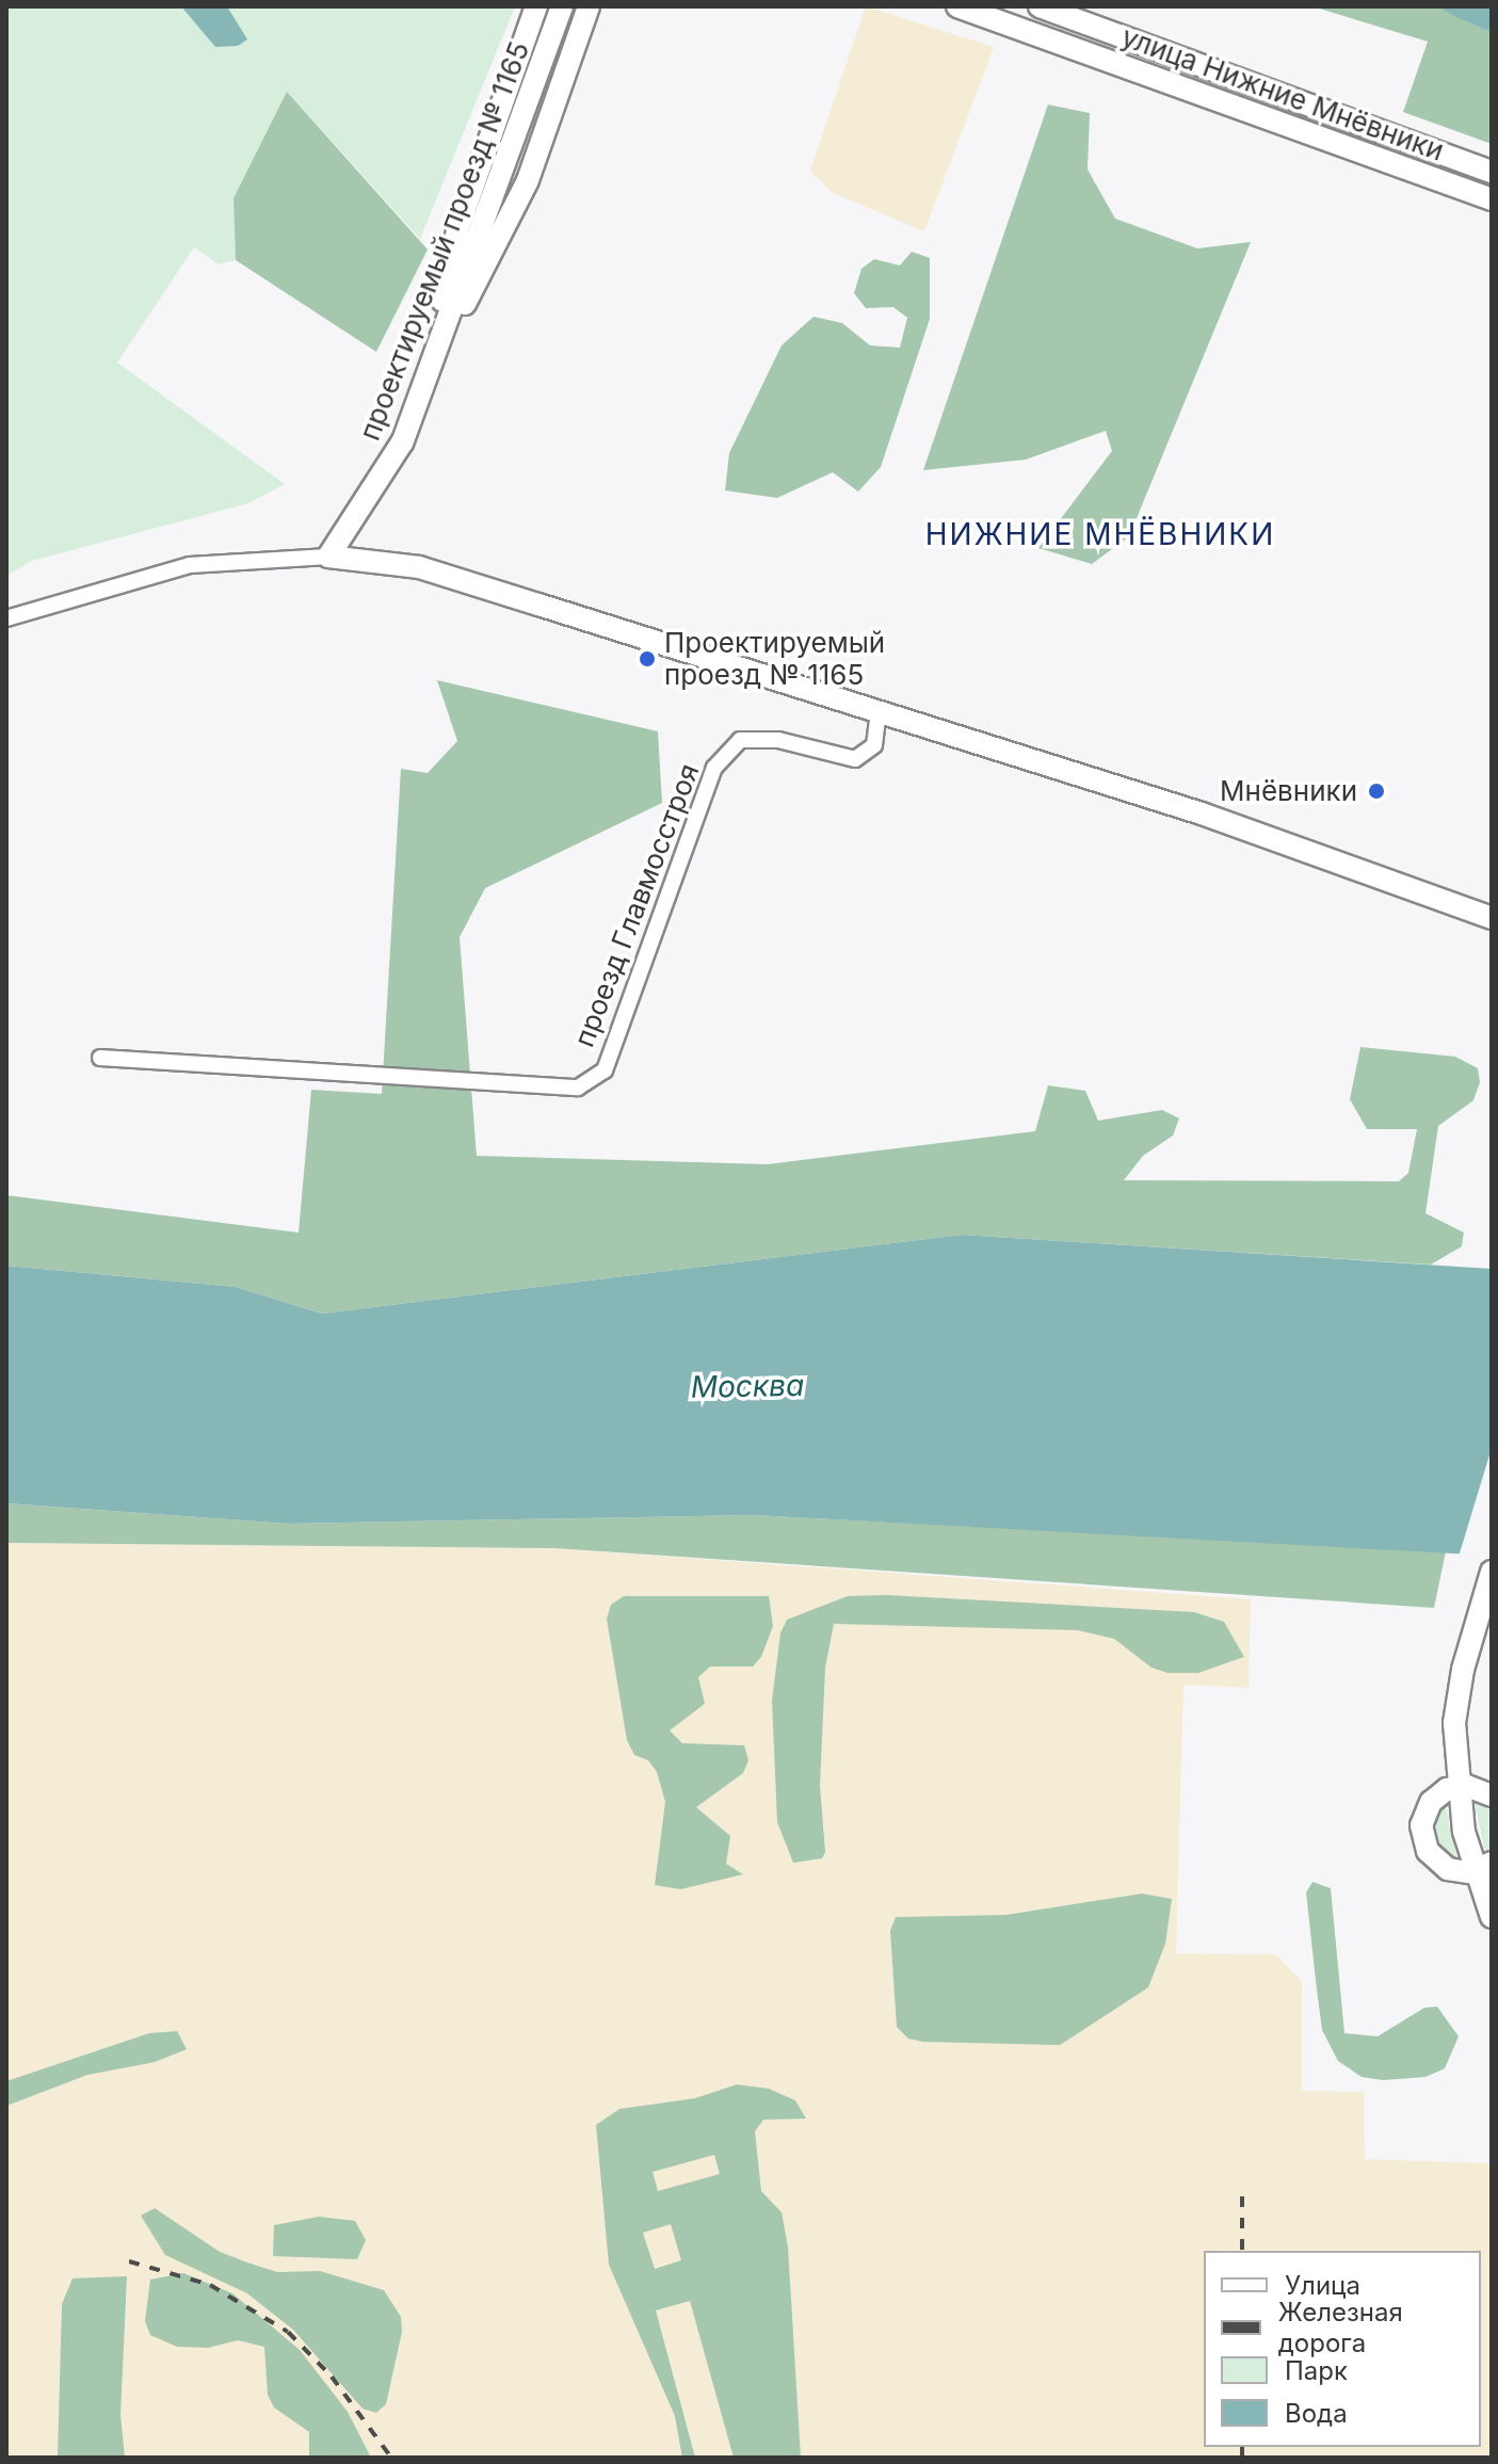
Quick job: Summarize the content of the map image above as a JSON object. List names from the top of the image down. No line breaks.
{"streets":{"street":["улица Нижние Мнёвники","проектируемый проезд № 1165","проезд Главмосстроя"]},"districts":["НИЖНИЕ МНЁВНИКИ"],"water":["Москва"],"places":["Проектируемый проезд № 1165","Мнёвники"],"legend":["Улица","Железная дорога","Парк","Вода"]}
